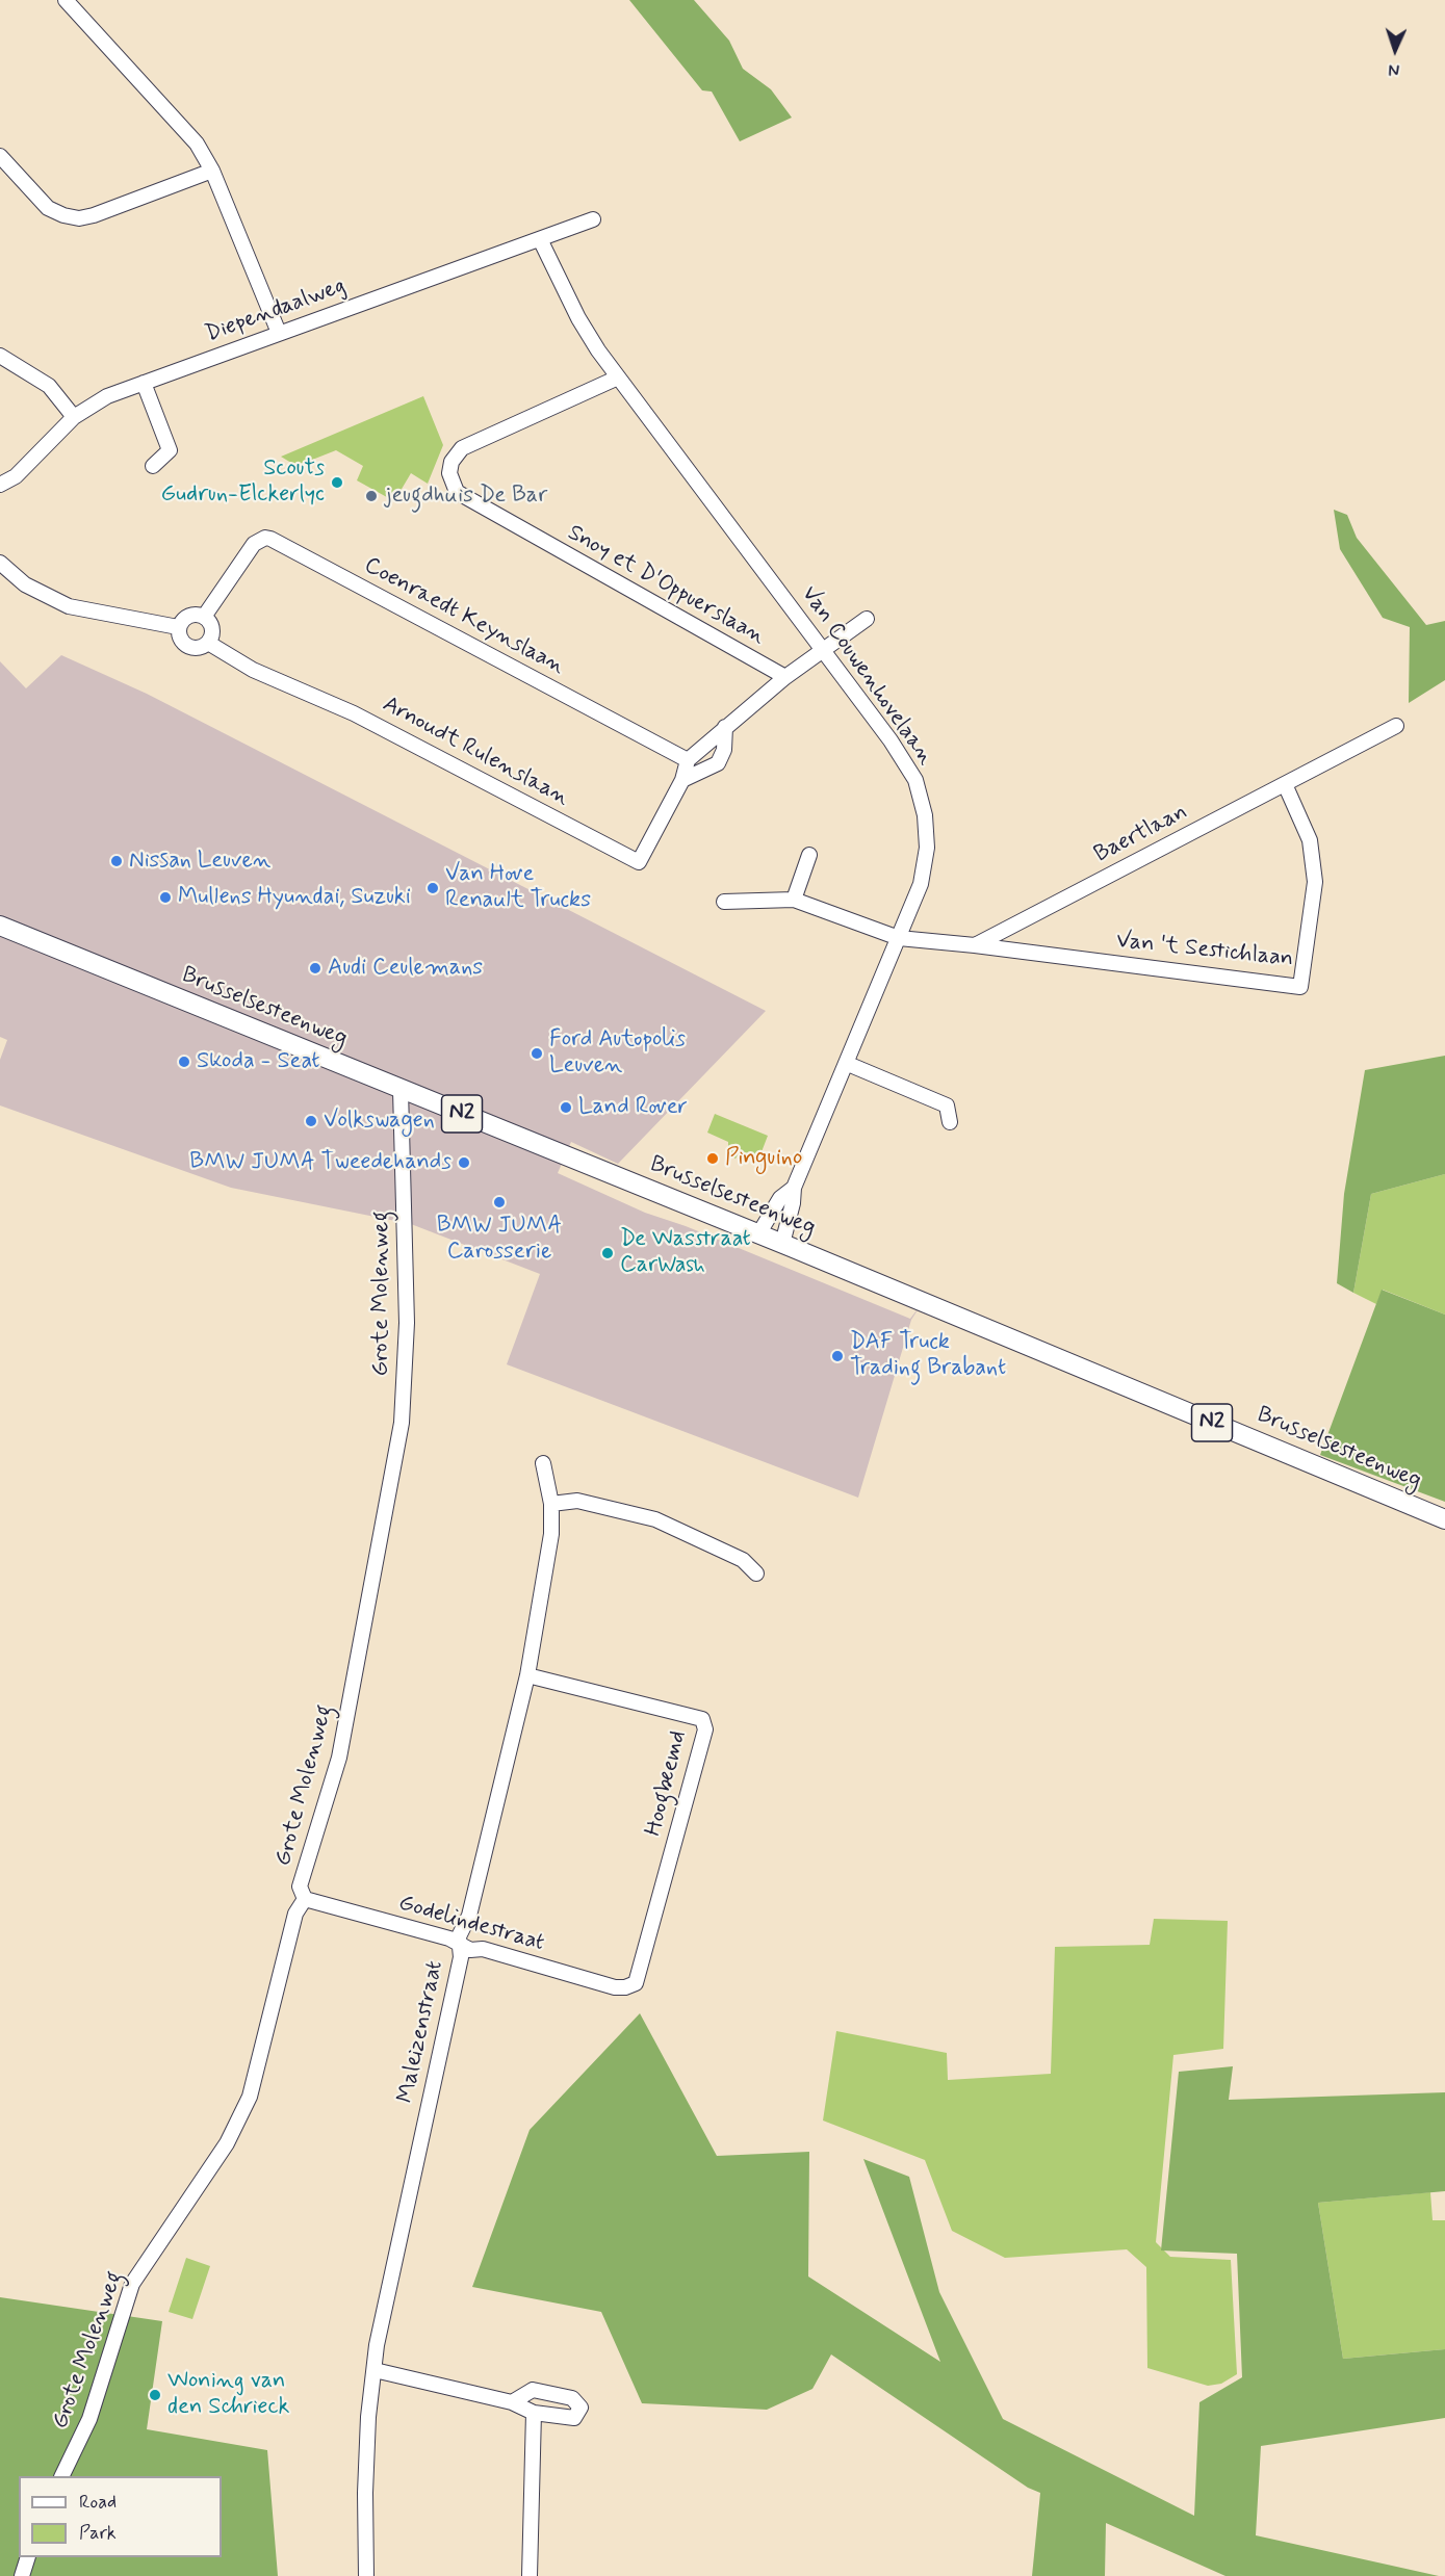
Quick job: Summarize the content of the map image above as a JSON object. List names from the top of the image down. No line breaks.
{"streets":{"main road":["Brusselsesteenweg","N2"],"street":["Diependaalweg","Snoy et D'Oppuerslaan","Coenraedt Keynslaan","Van Couwenhovelaan","Arnoudt Rulenslaan","Baertlaan","Van 't Sestichlaan","Grote Molenweg","Hoogbeemd","Godelindestraat","Maleizenstraat"]},"crossings":[["Diependaalweg","Van Couwenhovelaan"],["Snoy et D'Oppuerslaan","Van Couwenhovelaan"],["Coenraedt Keynslaan","Arnoudt Rulenslaan"],["Van Couwenhovelaan","Brusselsesteenweg"],["Baertlaan","Van 't Sestichlaan"],["Brusselsesteenweg","Grote Molenweg"],["Grote Molenweg","Godelindestraat"],["Hoogbeemd","Godelindestraat"],["Hoogbeemd","Maleizenstraat"],["Godelindestraat","Maleizenstraat"]],"places":["Scouts Gudrun-Elckerlyc","jeugdhuis De Bar","Nissan Leuven","Van Hove Renault Trucks","Mullens Hyundai, Suzuki","Audi Ceulemans","Ford Autopolis Leuven","Skoda - Seat","Land Rover","Volkswagen","Pinguino","BMW JUMA Tweedehands","BMW JUMA Carosserie","De Wasstraat CarWash","DAF Truck Trading Brabant","Woning van den Schrieck"],"legend":["Road","Park"],"north":"bottom"}
